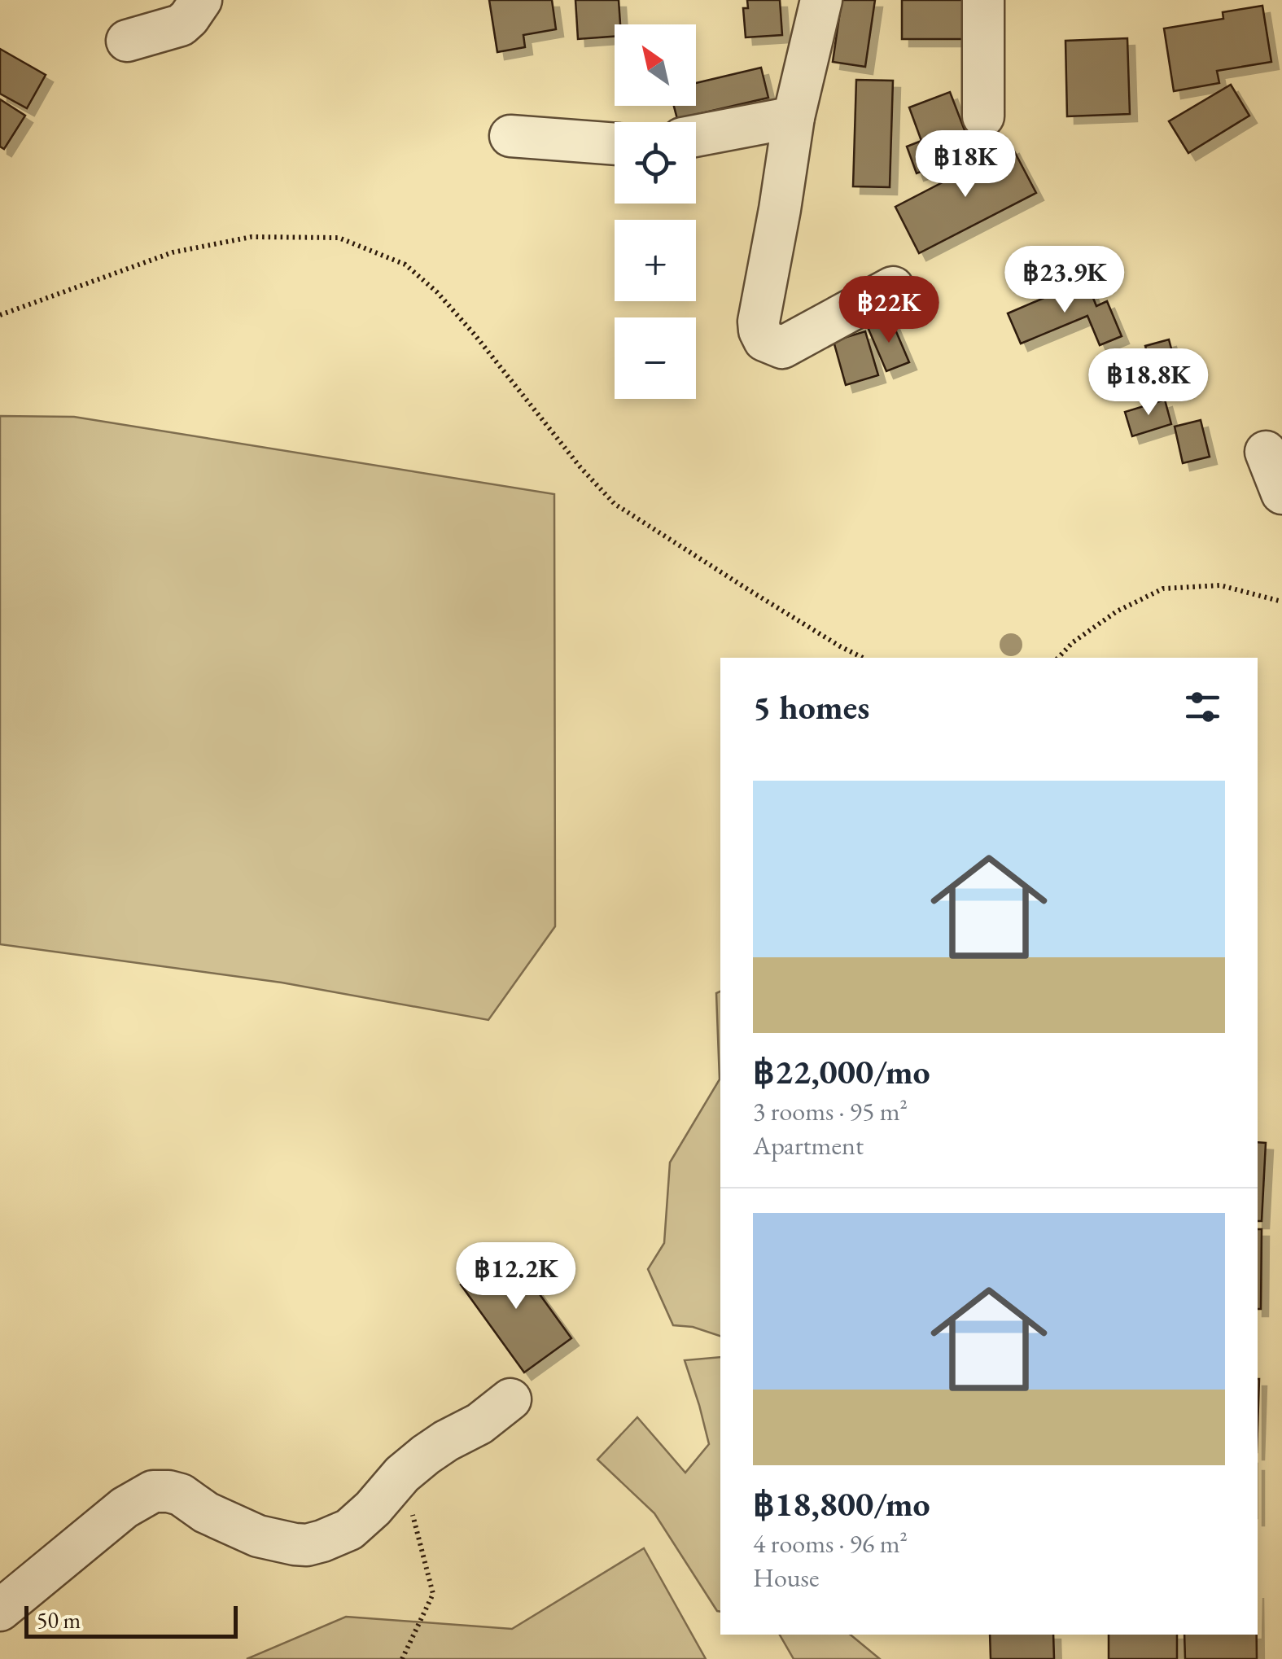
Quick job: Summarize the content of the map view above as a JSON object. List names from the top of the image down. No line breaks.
{"scale_bar":"50 m","north":"top left","page":{"map_buttons":["+","−"],"price":["฿18K","฿23.9K","฿22K","฿18.8K","฿12.2K"],"heading":"5 homes","list":[{"name":"฿22,000/mo","note":"3 rooms · 95 m² · Apartment"},{"name":"฿18,800/mo","note":"4 rooms · 96 m² · House"}],"scale":"50 m"}}
